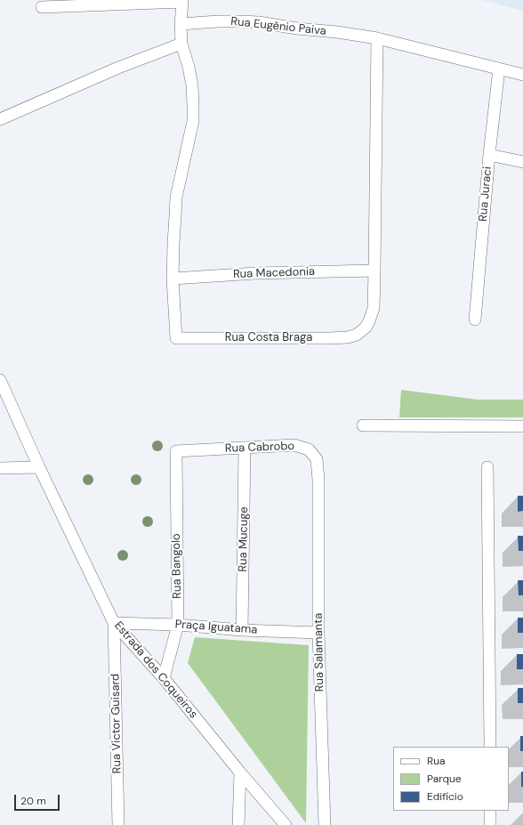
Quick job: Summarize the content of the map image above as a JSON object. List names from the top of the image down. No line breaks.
{"streets":{"street":["Rua Eugênio Paiva","Rua Juraci","Rua Macedonia","Rua Costa Braga","Rua Cabrobo","Rua Mucuge","Rua Bangolo","Praça Iguatama","Rua Salamanta","Estrada dos Coqueiros","Rua Victor Guisard"]},"crossings":[["Rua Eugênio Paiva","Rua Juraci"],["Rua Eugênio Paiva","Rua Costa Braga"],["Rua Macedonia","Rua Costa Braga"],["Rua Cabrobo","Rua Mucuge"],["Rua Cabrobo","Rua Bangolo"],["Rua Cabrobo","Rua Salamanta"],["Rua Mucuge","Praça Iguatama"],["Rua Bangolo","Praça Iguatama"],["Rua Bangolo","Estrada dos Coqueiros"],["Praça Iguatama","Rua Salamanta"],["Praça Iguatama","Estrada dos Coqueiros"],["Praça Iguatama","Rua Victor Guisard"],["Estrada dos Coqueiros","Rua Victor Guisard"]],"legend":["Rua","Parque","Edifício"],"scale_bar":"20 m"}
